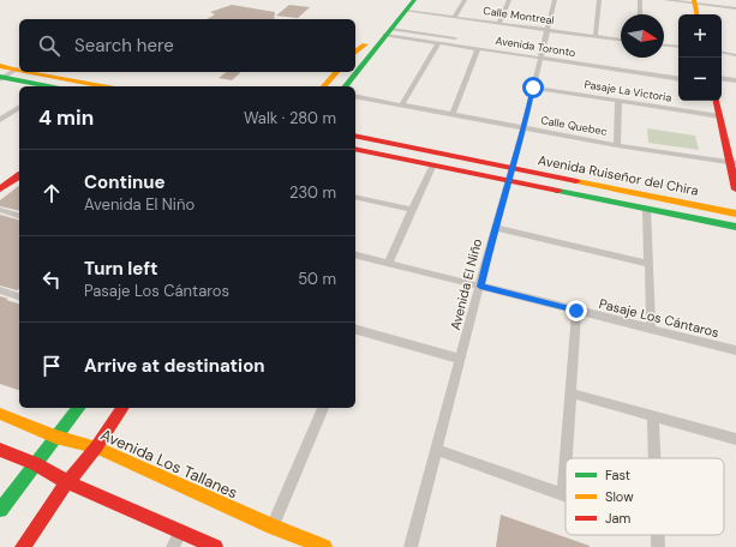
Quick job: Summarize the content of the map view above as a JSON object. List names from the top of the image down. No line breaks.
{"streets":{"street":["Calle Montreal","Avenida Toronto","Pasaje La Victoria","Calle Quebec","Avenida Ruiseñor del Chira","Avenida El Niño","Pasaje Los Cántaros","Avenida Los Tallanes"]},"crossings":[["Calle Montreal","Avenida El Niño"],["Avenida Toronto","Avenida El Niño"],["Pasaje La Victoria","Avenida El Niño"],["Calle Quebec","Avenida El Niño"],["Avenida Ruiseñor del Chira","Avenida El Niño"],["Avenida El Niño","Pasaje Los Cántaros"]],"legend":["Fast","Slow","Jam"],"north":"right","page":{"map_buttons":["+","−"],"search":"Search here","heading":["4 min","Walk · 280 m"],"list":[["Continue","Avenida El Niño","230 m"],["Turn left","Pasaje Los Cántaros","50 m"],"Arrive at destination"]}}
